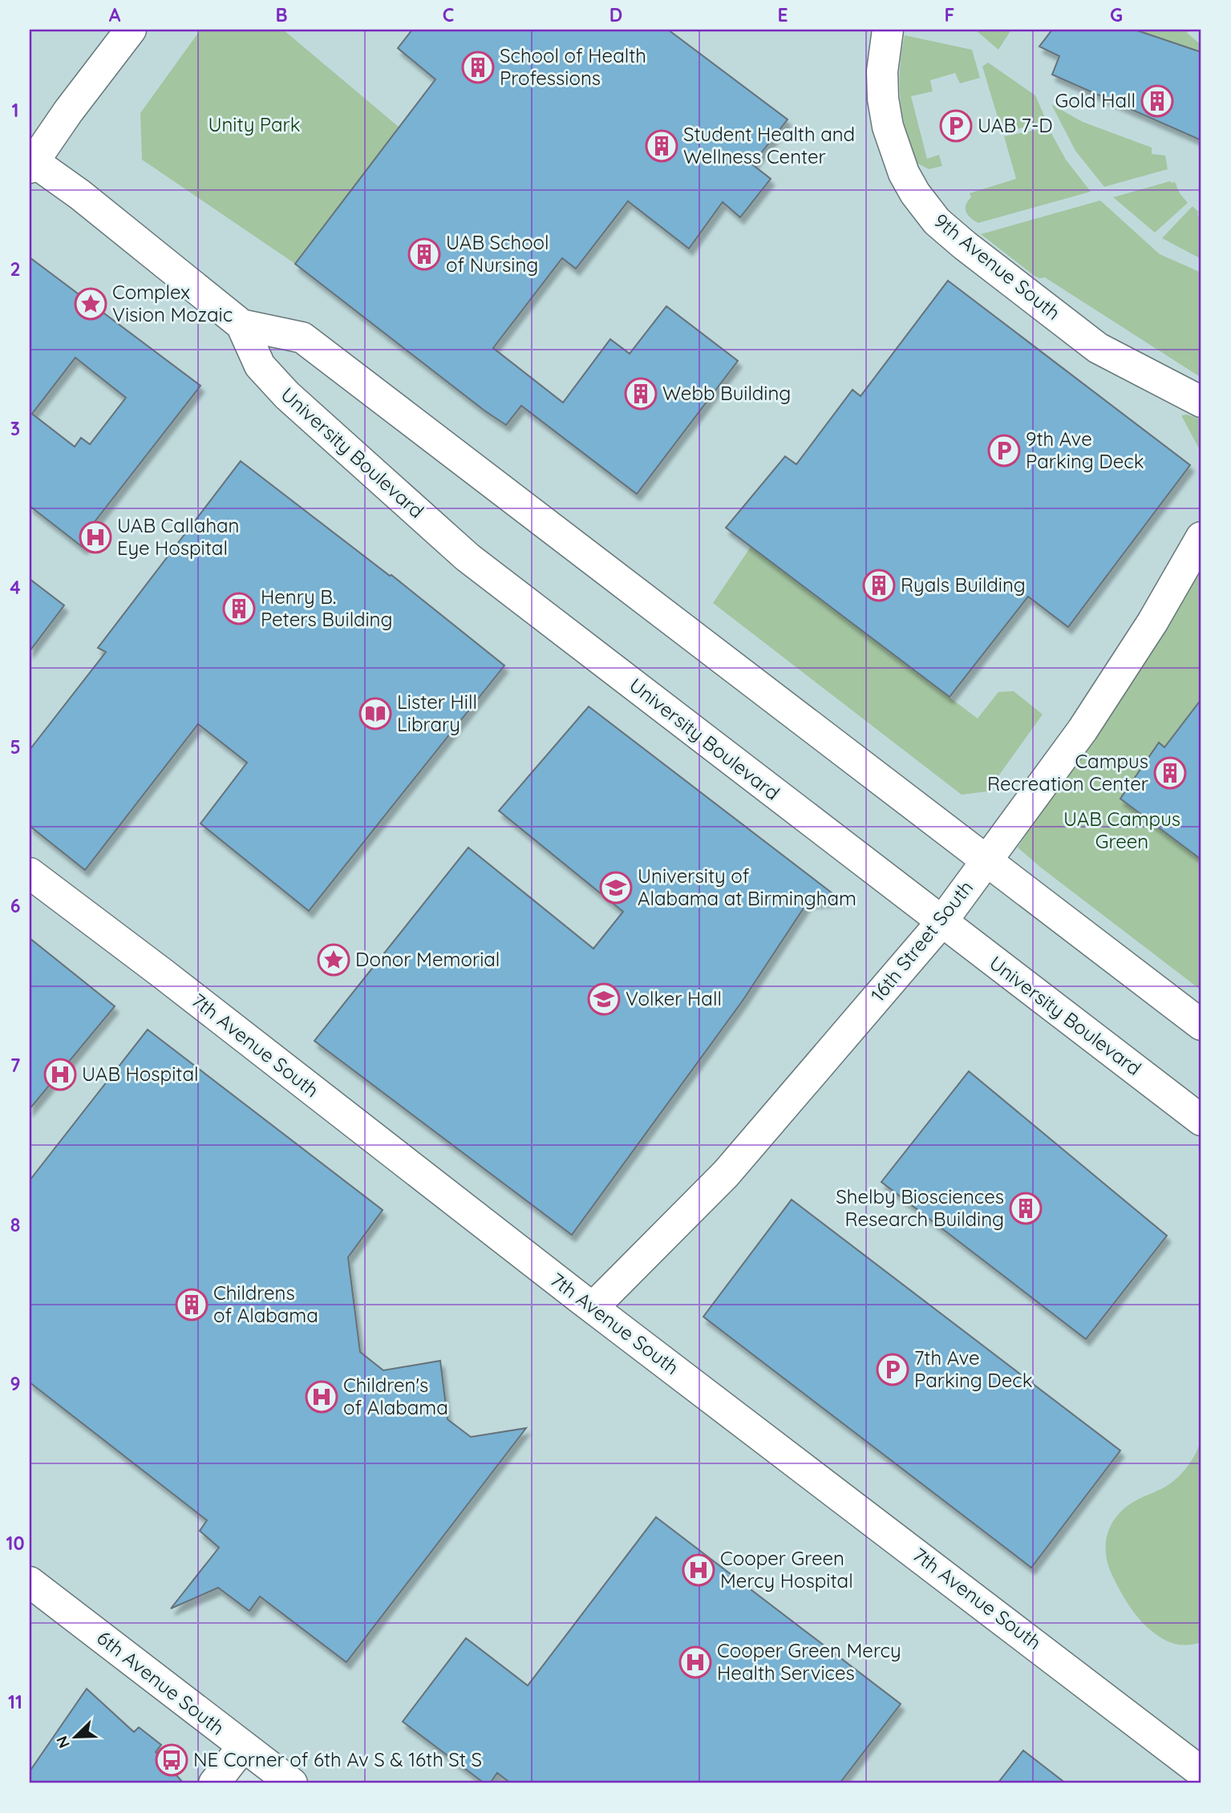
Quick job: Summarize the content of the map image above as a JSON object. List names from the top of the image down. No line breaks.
{"streets":{"street":["9th Avenue South","University Boulevard","16th Street South","7th Avenue South","6th Avenue South"]},"crossings":[["University Boulevard","16th Street South"],["16th Street South","7th Avenue South"]],"parks":["Unity Park","UAB Campus Green"],"places":{"building":["School of Health Professions","Gold Hall","Student Health and Wellness Center","UAB School of Nursing","Webb Building","Ryals Building","Henry B. Peters Building","Campus Recreation Center","Shelby Biosciences Research Building","Childrens of Alabama"],"parking":["UAB 7-D","9th Ave Parking Deck","7th Ave Parking Deck"],"place":["Complex Vision Mozaic","Donor Memorial"],"hospital":["UAB Callahan Eye Hospital","UAB Hospital","Children's of Alabama","Cooper Green Mercy Hospital","Cooper Green Mercy Health Services"],"library":["Lister Hill Library"],"school or university":["University of Alabama at Birmingham","Volker Hall"],"bus stop":["NE Corner of 6th Av S & 16th St S"]},"north":"bottom left","grid":{"columns":["A","B","C","D","E","F","G"],"rows":["1","2","3","4","5","6","7","8","9","10","11"]}}
